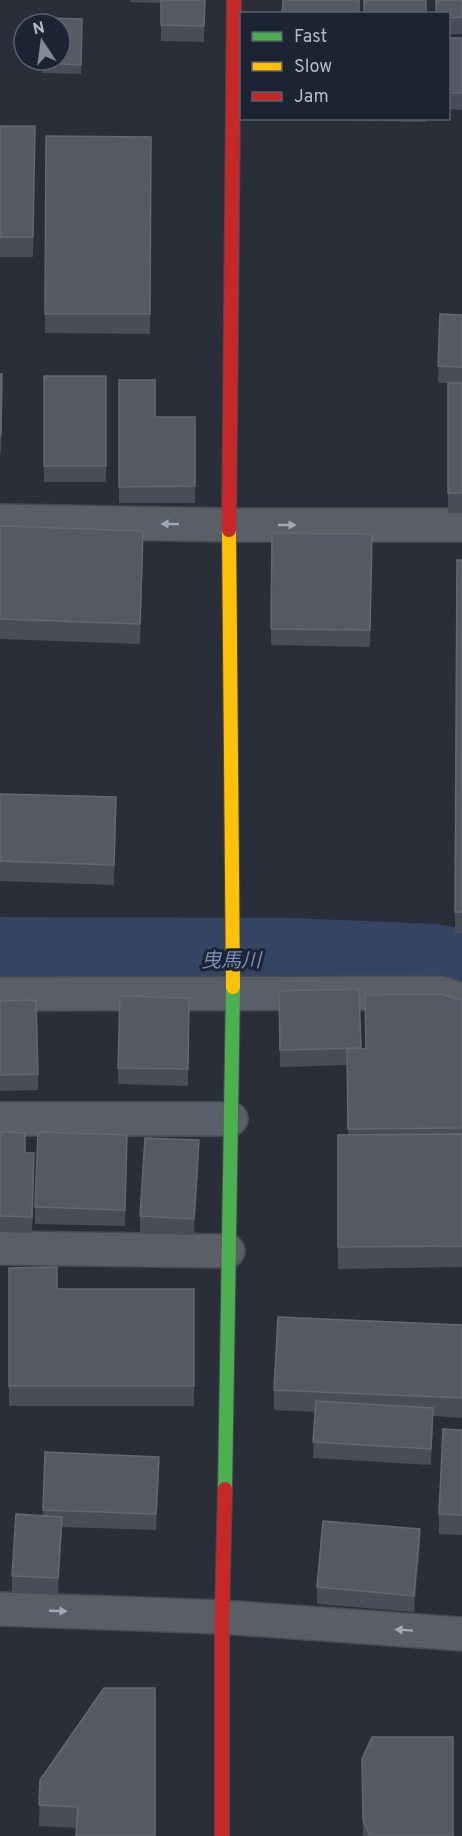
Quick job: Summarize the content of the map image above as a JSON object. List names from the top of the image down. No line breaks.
{"water":["曳馬川"],"legend":["Fast","Slow","Jam"],"north":"top"}
